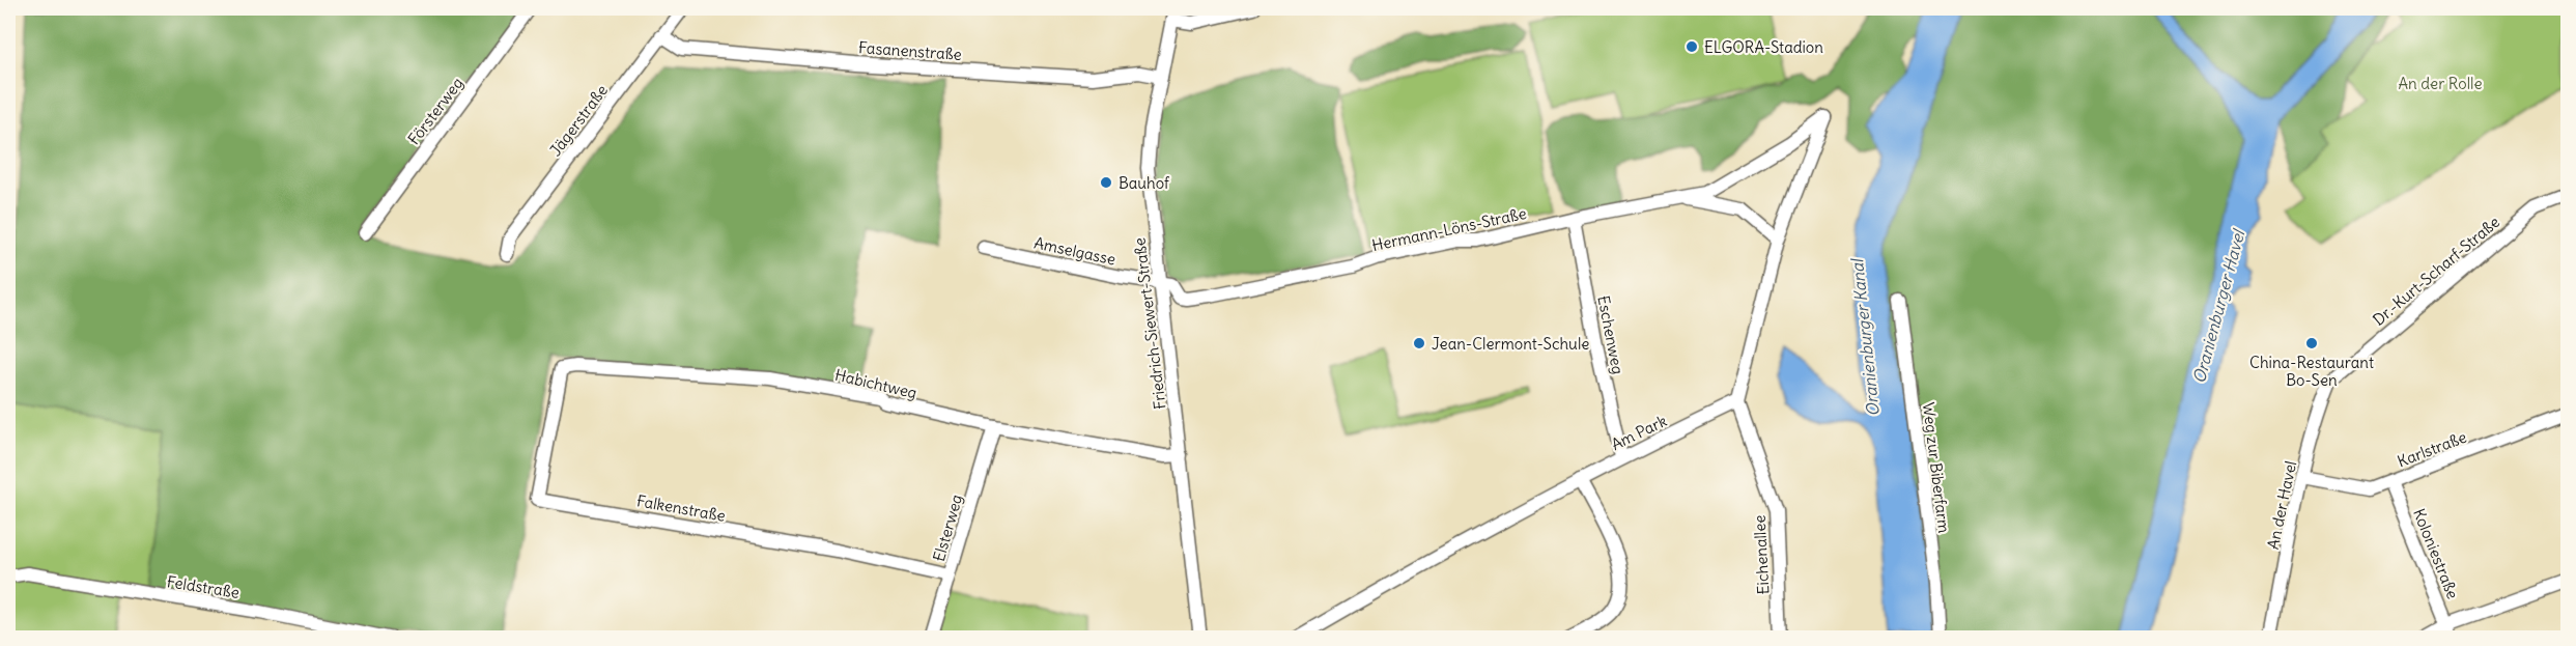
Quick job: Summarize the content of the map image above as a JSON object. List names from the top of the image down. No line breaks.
{"streets":{"street":["Fasanenstraße","Försterweg","Jägerstraße","Hermann-Löns-Straße","Amselgasse","Dr.-Kurt-Scharf-Straße","Friedrich-Siewert-Straße","Eschenweg","Habichtweg","Am Park","Karlstraße","Weg zur Biberfarm","An der Havel","Falkenstraße","Elsterweg","Koloniestraße","Eichenallee","Feldstraße"]},"crossings":[["Fasanenstraße","Jägerstraße"],["Fasanenstraße","Friedrich-Siewert-Straße"],["Hermann-Löns-Straße","Amselgasse"],["Hermann-Löns-Straße","Friedrich-Siewert-Straße"],["Hermann-Löns-Straße","Eschenweg"],["Amselgasse","Friedrich-Siewert-Straße"],["Dr.-Kurt-Scharf-Straße","An der Havel"],["Friedrich-Siewert-Straße","Habichtweg"],["Eschenweg","Am Park"],["Habichtweg","Falkenstraße"],["Habichtweg","Elsterweg"],["Am Park","Eichenallee"],["Karlstraße","An der Havel"],["Karlstraße","Koloniestraße"],["Falkenstraße","Elsterweg"]],"water":["Oranienburger Havel","Oranienburger Kanal"],"parks":["An der Rolle"],"places":["ELGORA-Stadion","Bauhof","Jean-Clermont-Schule","China-Restaurant Bo-Sen"]}
